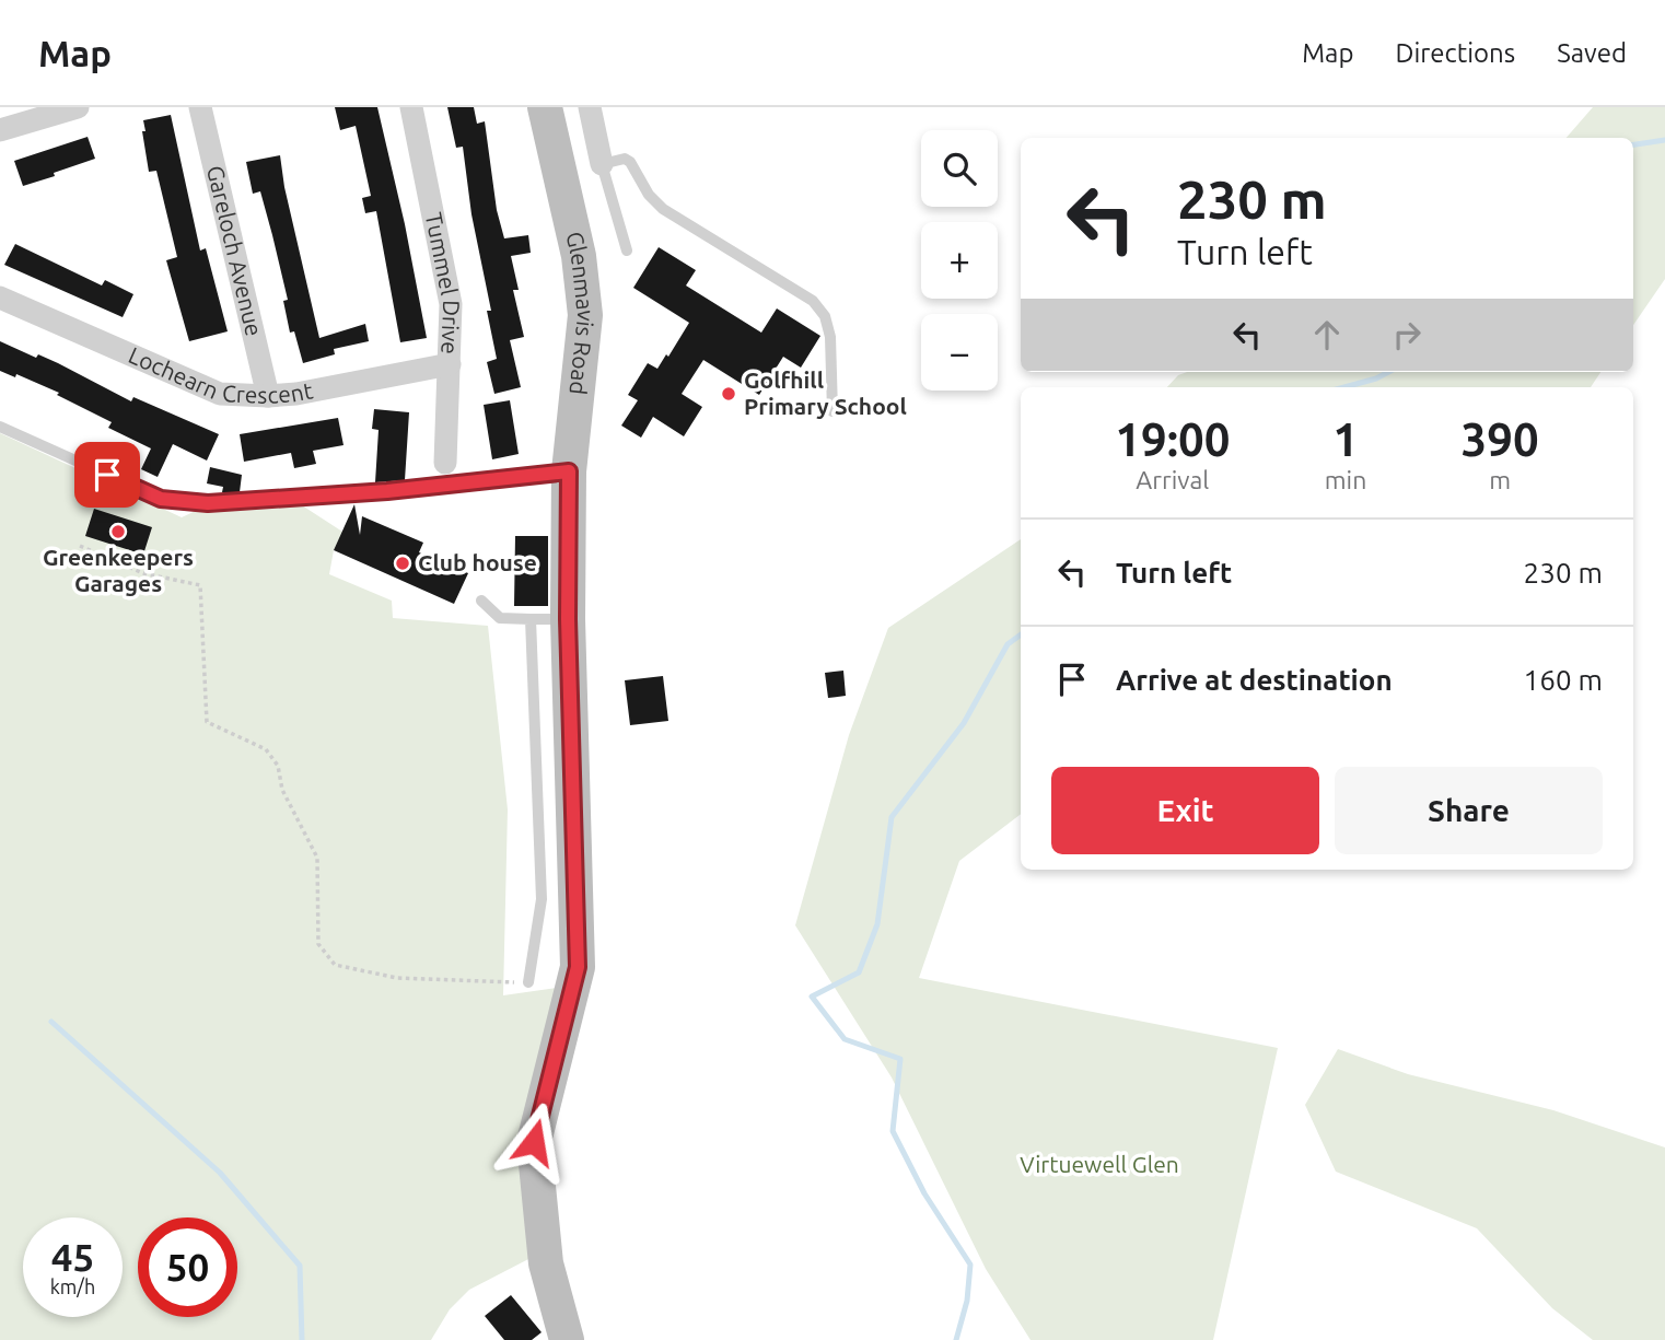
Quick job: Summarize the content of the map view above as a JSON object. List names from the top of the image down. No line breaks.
{"streets":{"main road":["Glenmavis Road"],"street":["Gareloch Avenue","Tummel Drive","Lochearn Crescent"]},"crossings":[["Gareloch Avenue","Lochearn Crescent"],["Tummel Drive","Lochearn Crescent"]],"parks":["Virtuewell Glen"],"places":["Golfhill Primary School","Greenkeepers Garages","Club house"],"page":{"header":"Map","nav":["Map","Directions","Saved"],"map_buttons":["+","−"],"turn":["230 m","Turn left"],"eta":["19:00","Arrival","1","min","390","m"],"list":[{"name":"Turn left","value":"230 m"},{"name":"Arrive at destination","value":"160 m"}],"buttons":["Exit","Share"],"speed":"45 km/h","limit":"50"}}
